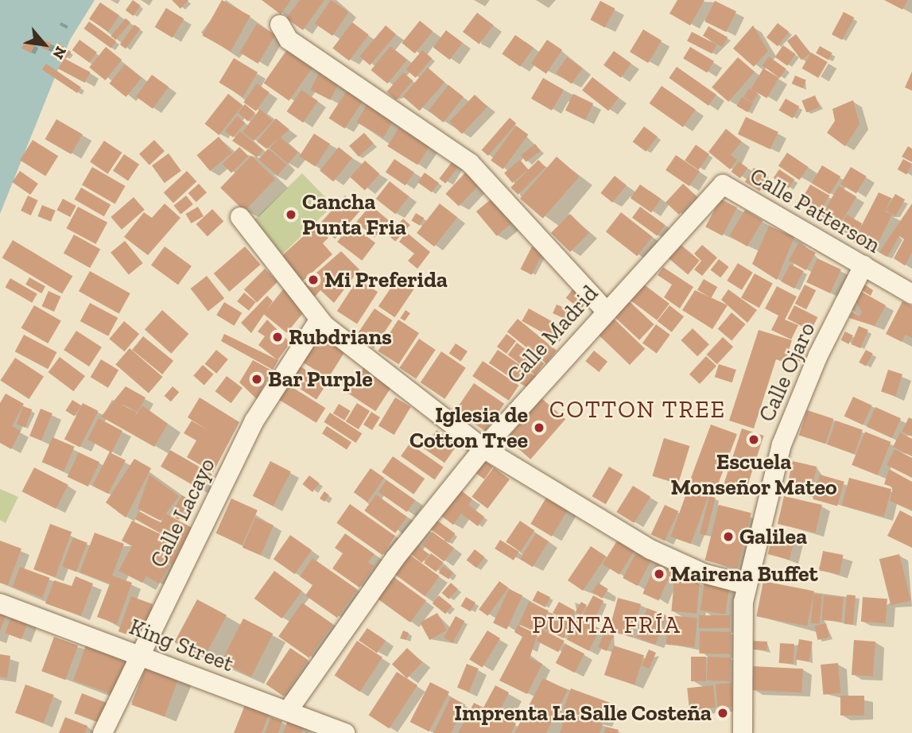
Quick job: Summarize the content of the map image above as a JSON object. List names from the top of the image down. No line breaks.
{"streets":{"street":["Calle Patterson","Calle Madrid","Calle Ojaro","Calle Lacayo","King Street"]},"crossings":[["Calle Patterson","Calle Madrid"],["Calle Patterson","Calle Ojaro"],["Calle Madrid","King Street"],["Calle Lacayo","King Street"]],"districts":["COTTON TREE","PUNTA FRÍA"],"places":["Cancha Punta Fria","Mi Preferida","Rubdrians","Bar Purple","Iglesia de Cotton Tree","Escuela Monseñor Mateo","Galilea","Mairena Buffet","Imprenta La Salle Costeña"],"north":"bottom right"}
